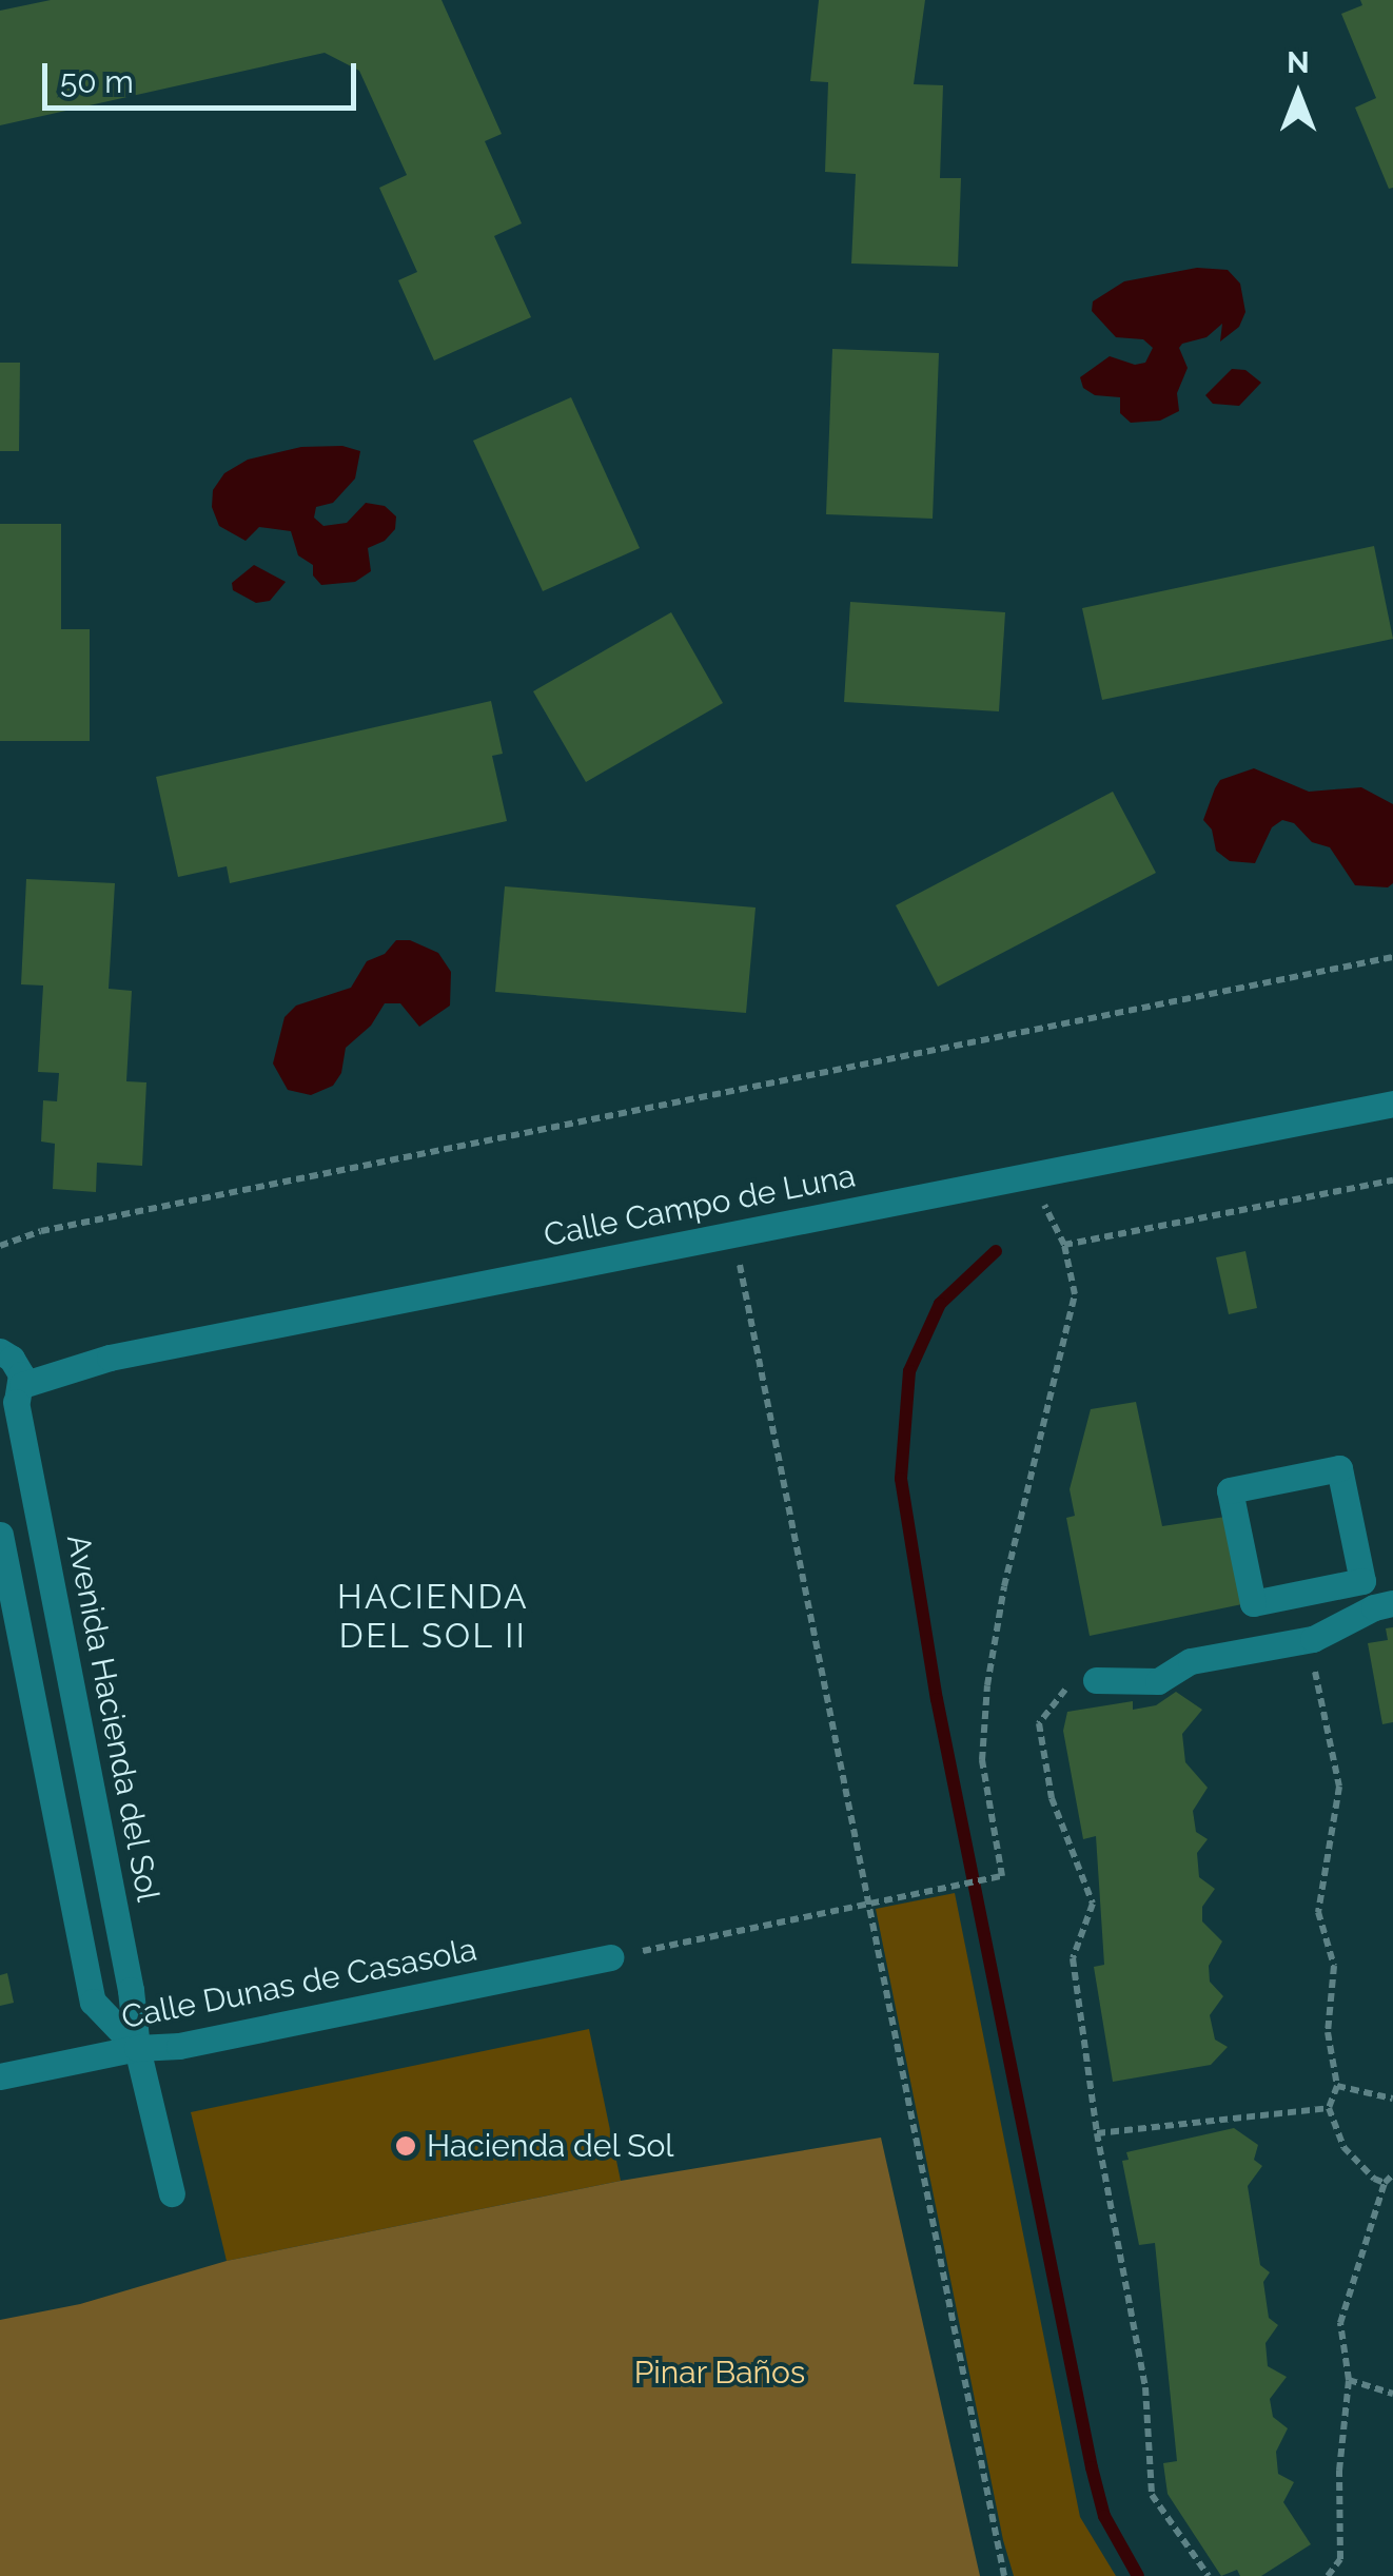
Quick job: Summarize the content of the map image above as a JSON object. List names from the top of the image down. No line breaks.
{"streets":{"street":["Calle Campo de Luna","Avenida Hacienda del Sol","Calle Dunas de Casasola"]},"crossings":[["Calle Campo de Luna","Avenida Hacienda del Sol"],["Avenida Hacienda del Sol","Calle Dunas de Casasola"]],"districts":["HACIENDA DEL SOL II"],"parks":["Pinar Baños"],"places":["Hacienda del Sol"],"scale_bar":"50 m","north":"top"}
